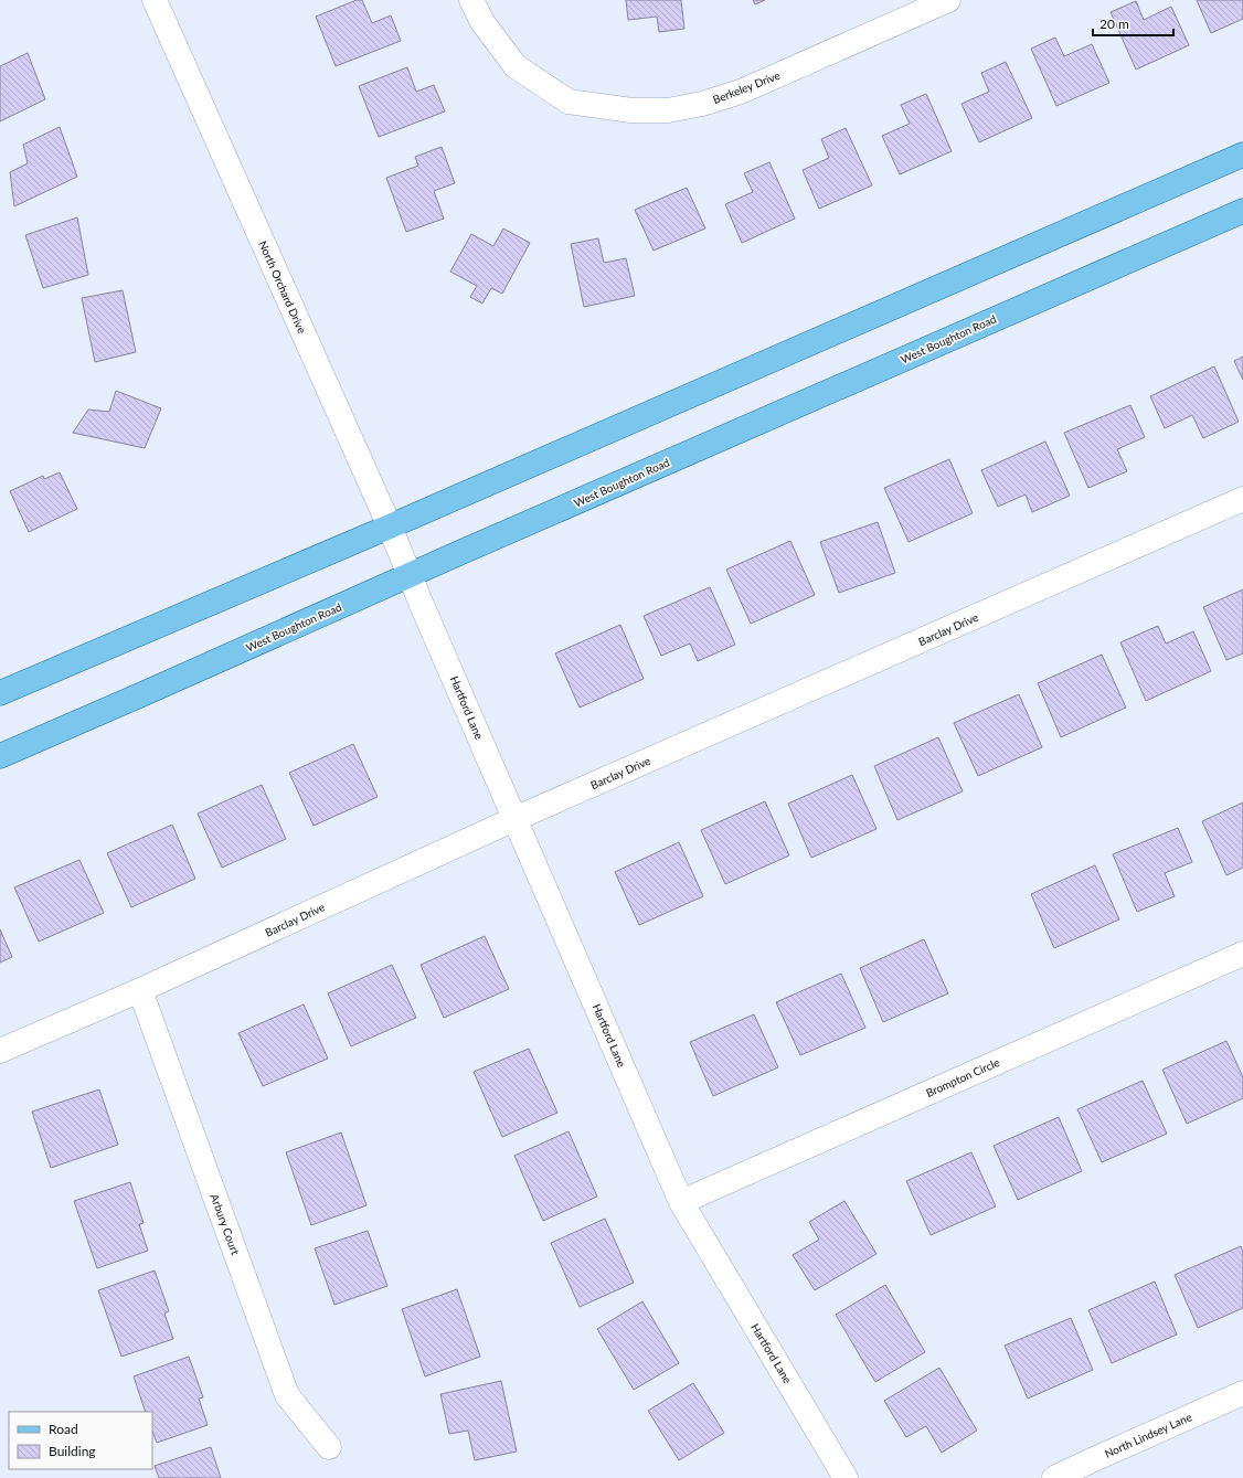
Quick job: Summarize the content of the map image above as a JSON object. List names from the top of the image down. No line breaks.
{"streets":{"main road":["West Boughton Road"],"street":["Berkeley Drive","North Orchard Drive","Barclay Drive","Hartford Lane","Brompton Circle","Arbury Court","North Lindsey Lane"]},"crossings":[["North Orchard Drive","West Boughton Road"],["North Orchard Drive","Hartford Lane"],["West Boughton Road","Hartford Lane"],["Barclay Drive","Hartford Lane"],["Barclay Drive","Arbury Court"],["Hartford Lane","Brompton Circle"]],"legend":["Road","Building"],"scale_bar":"20 m"}
